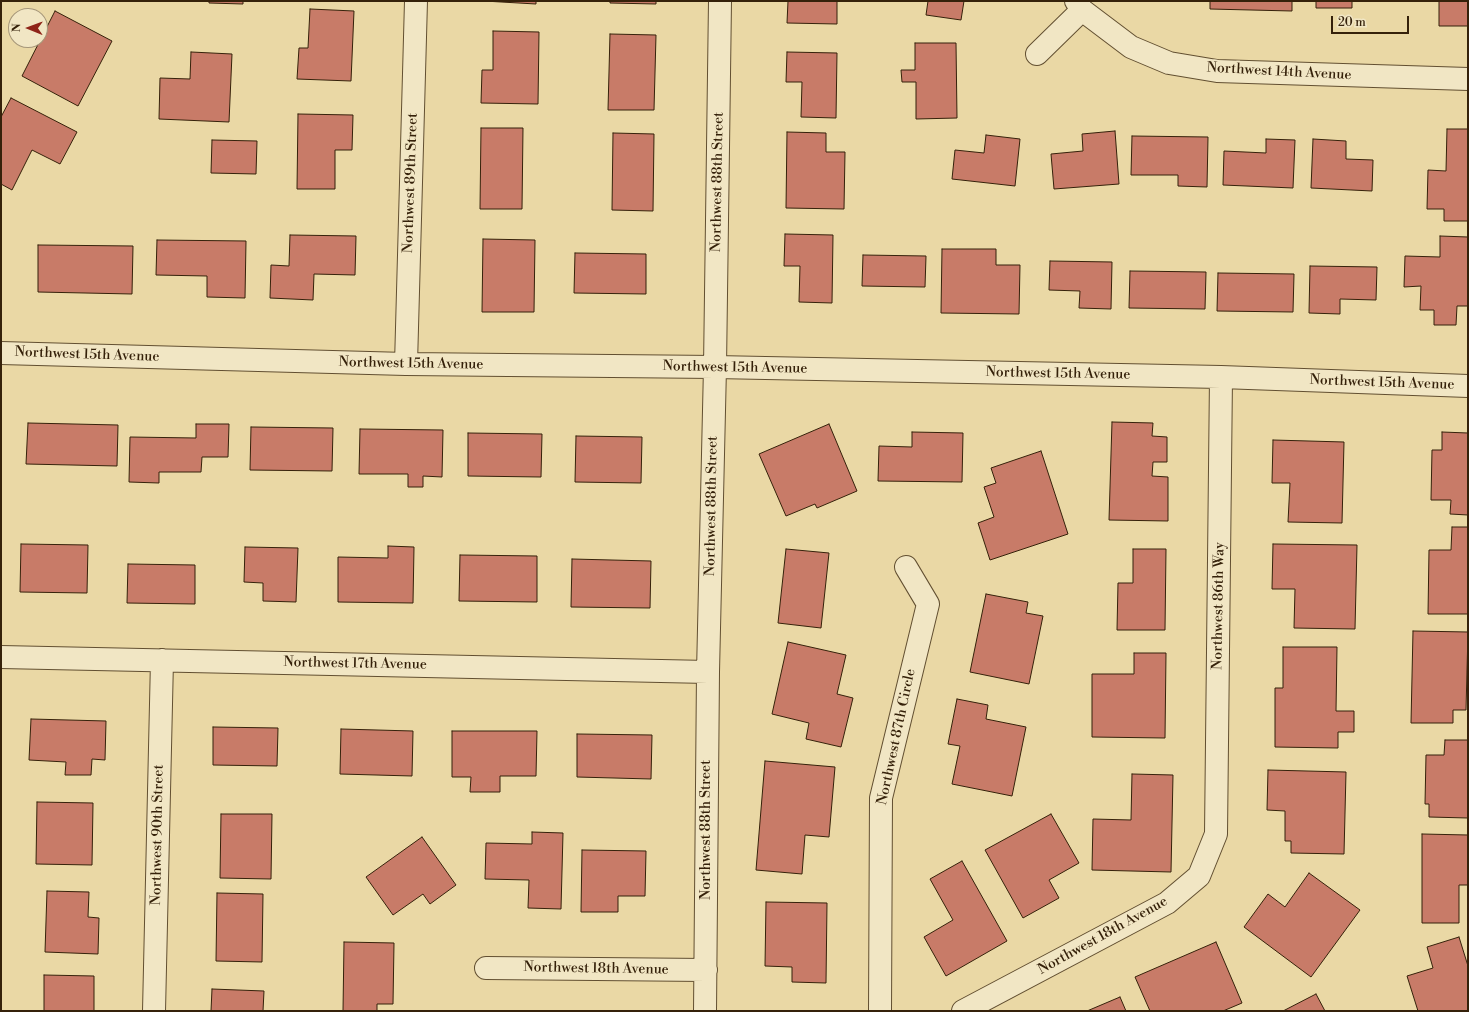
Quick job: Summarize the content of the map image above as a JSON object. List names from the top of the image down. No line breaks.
{"streets":{"street":["Northwest 14th Avenue","Northwest 88th Street","Northwest 89th Street","Northwest 15th Avenue","Northwest 86th Way","Northwest 17th Avenue","Northwest 87th Circle","Northwest 90th Street","Northwest 18th Avenue"]},"crossings":[["Northwest 88th Street","Northwest 15th Avenue"],["Northwest 88th Street","Northwest 17th Avenue"],["Northwest 88th Street","Northwest 18th Avenue"],["Northwest 89th Street","Northwest 15th Avenue"],["Northwest 15th Avenue","Northwest 86th Way"],["Northwest 86th Way","Northwest 18th Avenue"],["Northwest 17th Avenue","Northwest 90th Street"]],"scale_bar":"20 m","north":"left"}
